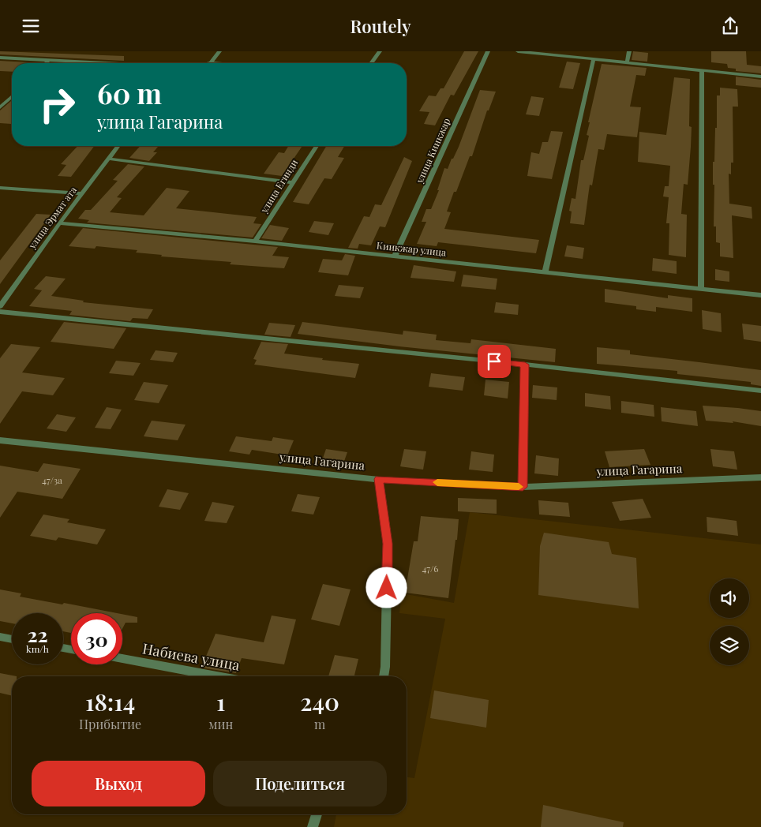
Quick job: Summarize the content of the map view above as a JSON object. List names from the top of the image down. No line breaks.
{"streets":{"street":["улица Киикжар","улица Егинди","улица Эрмат ата","Киикжар улица","улица Гагарина","Набиева улица"]},"crossings":[["улица Киикжар","Киикжар улица"],["улица Егинди","Киикжар улица"],["улица Эрмат ата","Киикжар улица"]],"house_numbers":["47/3а","47/6"],"page":{"header":"Routely","turn":["60 m","улица Гагарина"],"speed":"22 km/h","limit":"30","eta":["18:14","Прибытие","1","мин","240","m"],"buttons":["Выход","Поделиться"]}}
